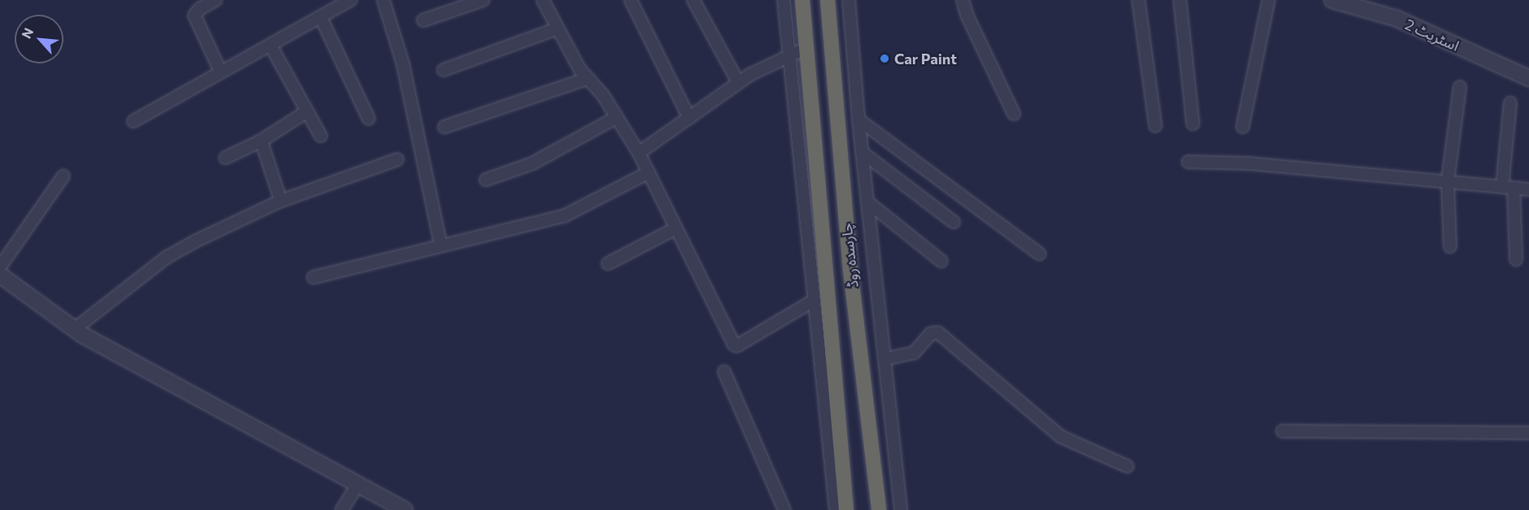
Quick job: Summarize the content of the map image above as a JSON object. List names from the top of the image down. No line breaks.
{"streets":{"highway":["چارسدہ روڈ"],"street":["اسٹریٹ 2"]},"places":["Car Paint"],"north":"top left"}
